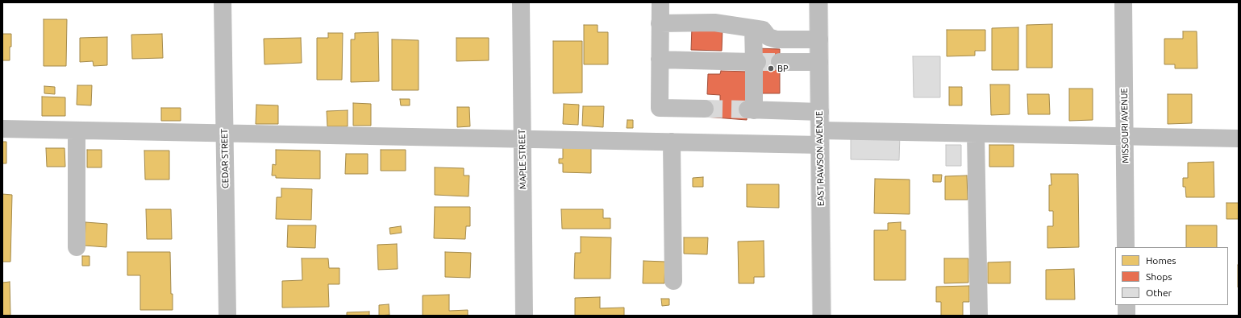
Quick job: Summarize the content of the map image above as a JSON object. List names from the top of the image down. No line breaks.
{"streets":{"main road":["EAST RAWSON AVENUE"],"street":["MISSOURI AVENUE","CEDAR STREET","MAPLE STREET"]},"places":["BP"],"legend":["Homes","Shops","Other"]}
